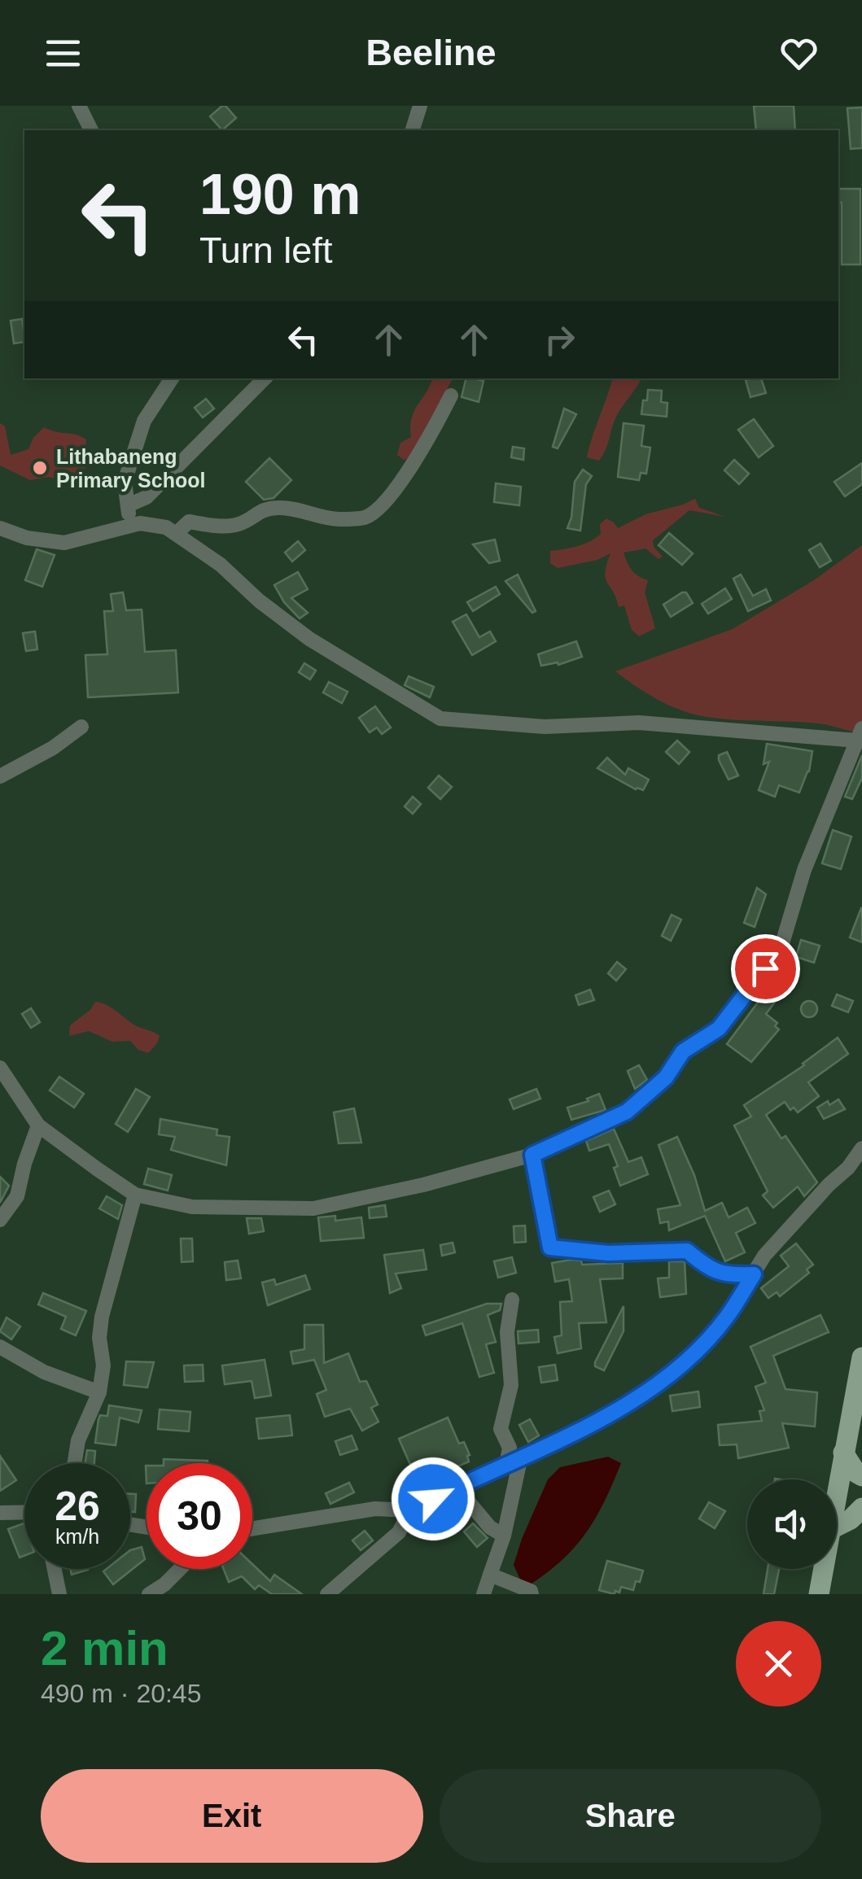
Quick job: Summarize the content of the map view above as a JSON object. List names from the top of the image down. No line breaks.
{"places":["Lithabaneng Primary School"],"page":{"header":"Beeline","turn":["190 m","Turn left"],"speed":"26 km/h","limit":"30","heading":["2 min","490 m · 20:45"],"buttons":["Exit","Share"]}}
